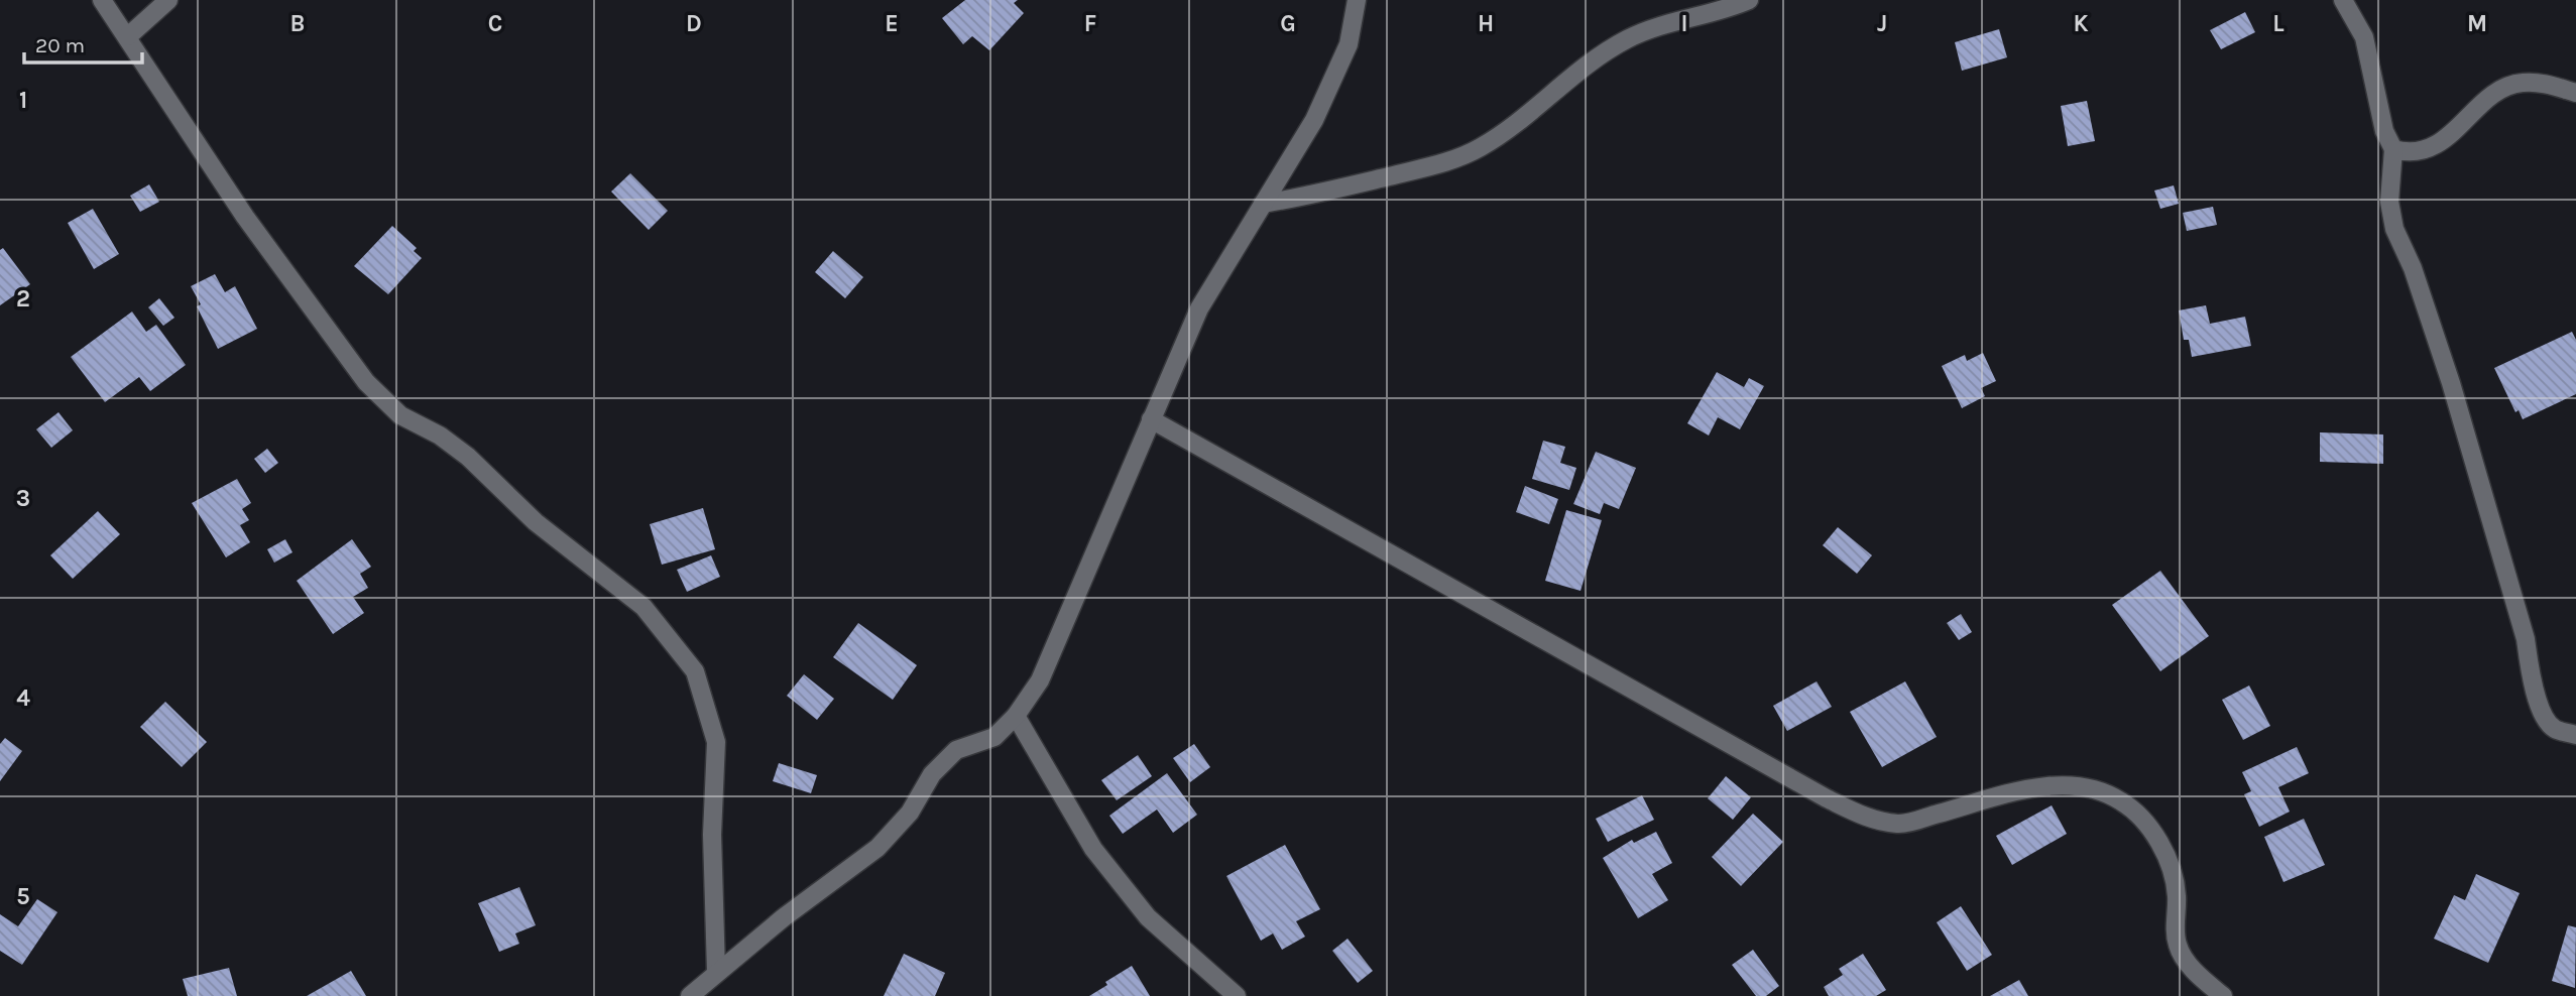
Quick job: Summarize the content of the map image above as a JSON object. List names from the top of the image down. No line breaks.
{"scale_bar":"20 m","grid":{"columns":["B","C","D","E","F","G","H","I","J","K","L","M"],"rows":["1","2","3","4","5"]}}
